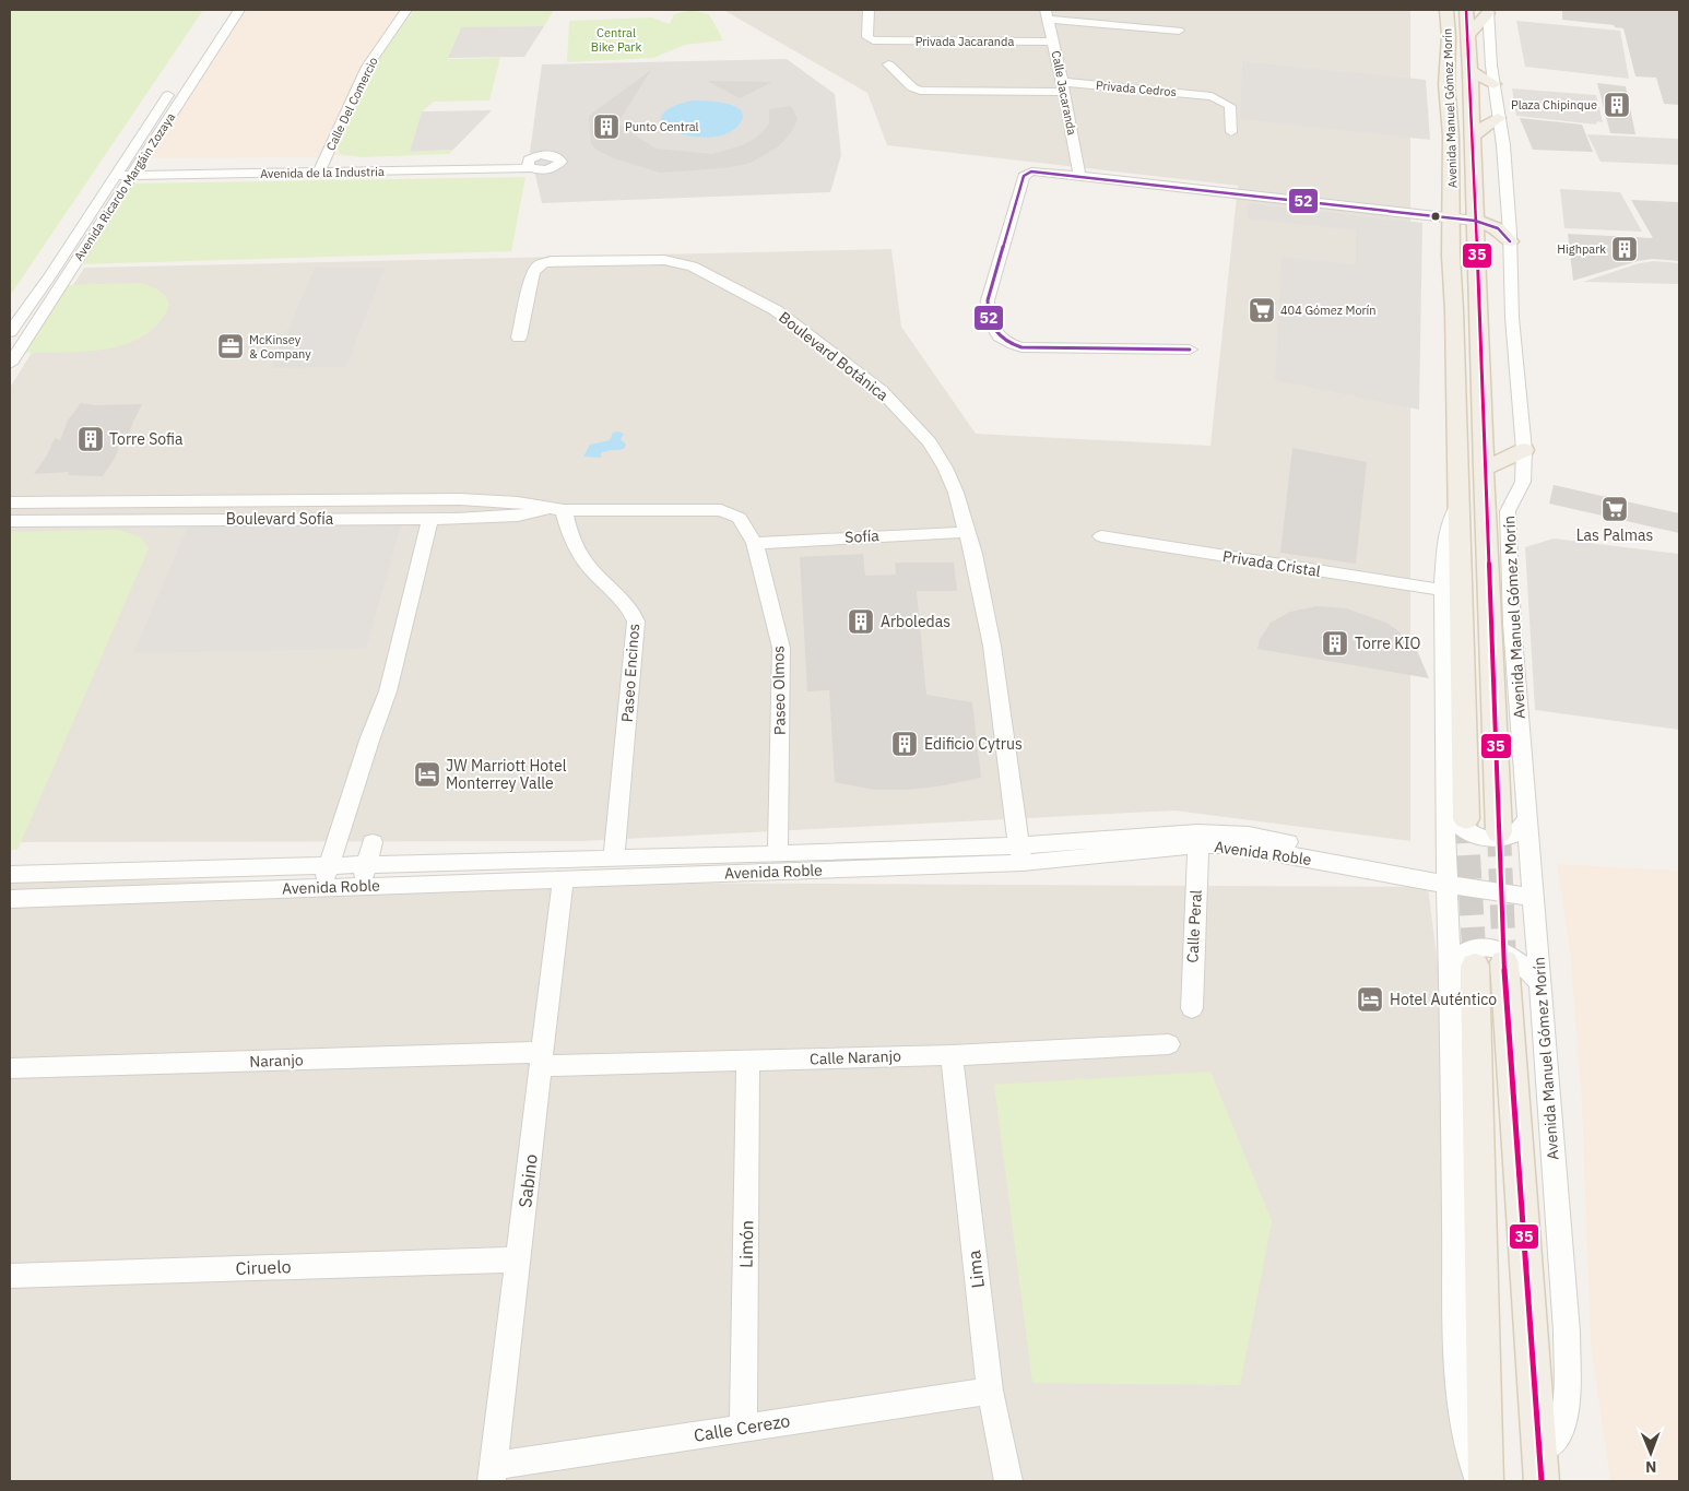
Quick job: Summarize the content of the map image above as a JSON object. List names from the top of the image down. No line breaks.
{"streets":{"main road":["Avenida Manuel Gómez Morín"],"street":["Privada Jacaranda","Privada Cedros","Calle Jacaranda","Calle Del Comercio","Avenida de la Industria","Avenida Ricardo Margáin Zozaya","Boulevard Botánica","Boulevard Sofía","Sofía","Privada Cristal","Paseo Encinos","Paseo Olmos","Avenida Roble","Calle Peral","Calle Naranjo","Naranjo","Sabino","Limón","Ciruelo","Lima","Calle Cerezo"]},"crossings":[["Privada Jacaranda","Calle Jacaranda"],["Privada Cedros","Calle Jacaranda"],["Calle Del Comercio","Avenida de la Industria"],["Avenida Manuel Gómez Morín","Privada Cristal"],["Avenida Manuel Gómez Morín","Avenida Roble"],["Avenida de la Industria","Avenida Ricardo Margáin Zozaya"],["Boulevard Botánica","Sofía"],["Boulevard Botánica","Avenida Roble"],["Boulevard Sofía","Sofía"],["Boulevard Sofía","Paseo Encinos"],["Boulevard Sofía","Paseo Olmos"],["Sofía","Paseo Olmos"],["Paseo Encinos","Avenida Roble"],["Paseo Olmos","Avenida Roble"],["Avenida Roble","Calle Peral"],["Avenida Roble","Sabino"],["Calle Naranjo","Naranjo"],["Calle Naranjo","Sabino"],["Calle Naranjo","Limón"],["Calle Naranjo","Lima"],["Naranjo","Sabino"],["Sabino","Ciruelo"],["Sabino","Calle Cerezo"],["Limón","Calle Cerezo"],["Lima","Calle Cerezo"]],"parks":["Central Bike Park"],"places":{"building":["Plaza Chipinque","Punto Central","Highpark","Torre Sofia","Arboledas","Torre KIO","Edificio Cytrus"],"supermarket":["404 Gómez Morín","Las Palmas"],"office":["McKinsey & Company"],"hotel":["JW Marriott Hotel Monterrey Valle","Hotel Auténtico"]},"lines":["transit line 35","transit line 52"],"north":"bottom"}
